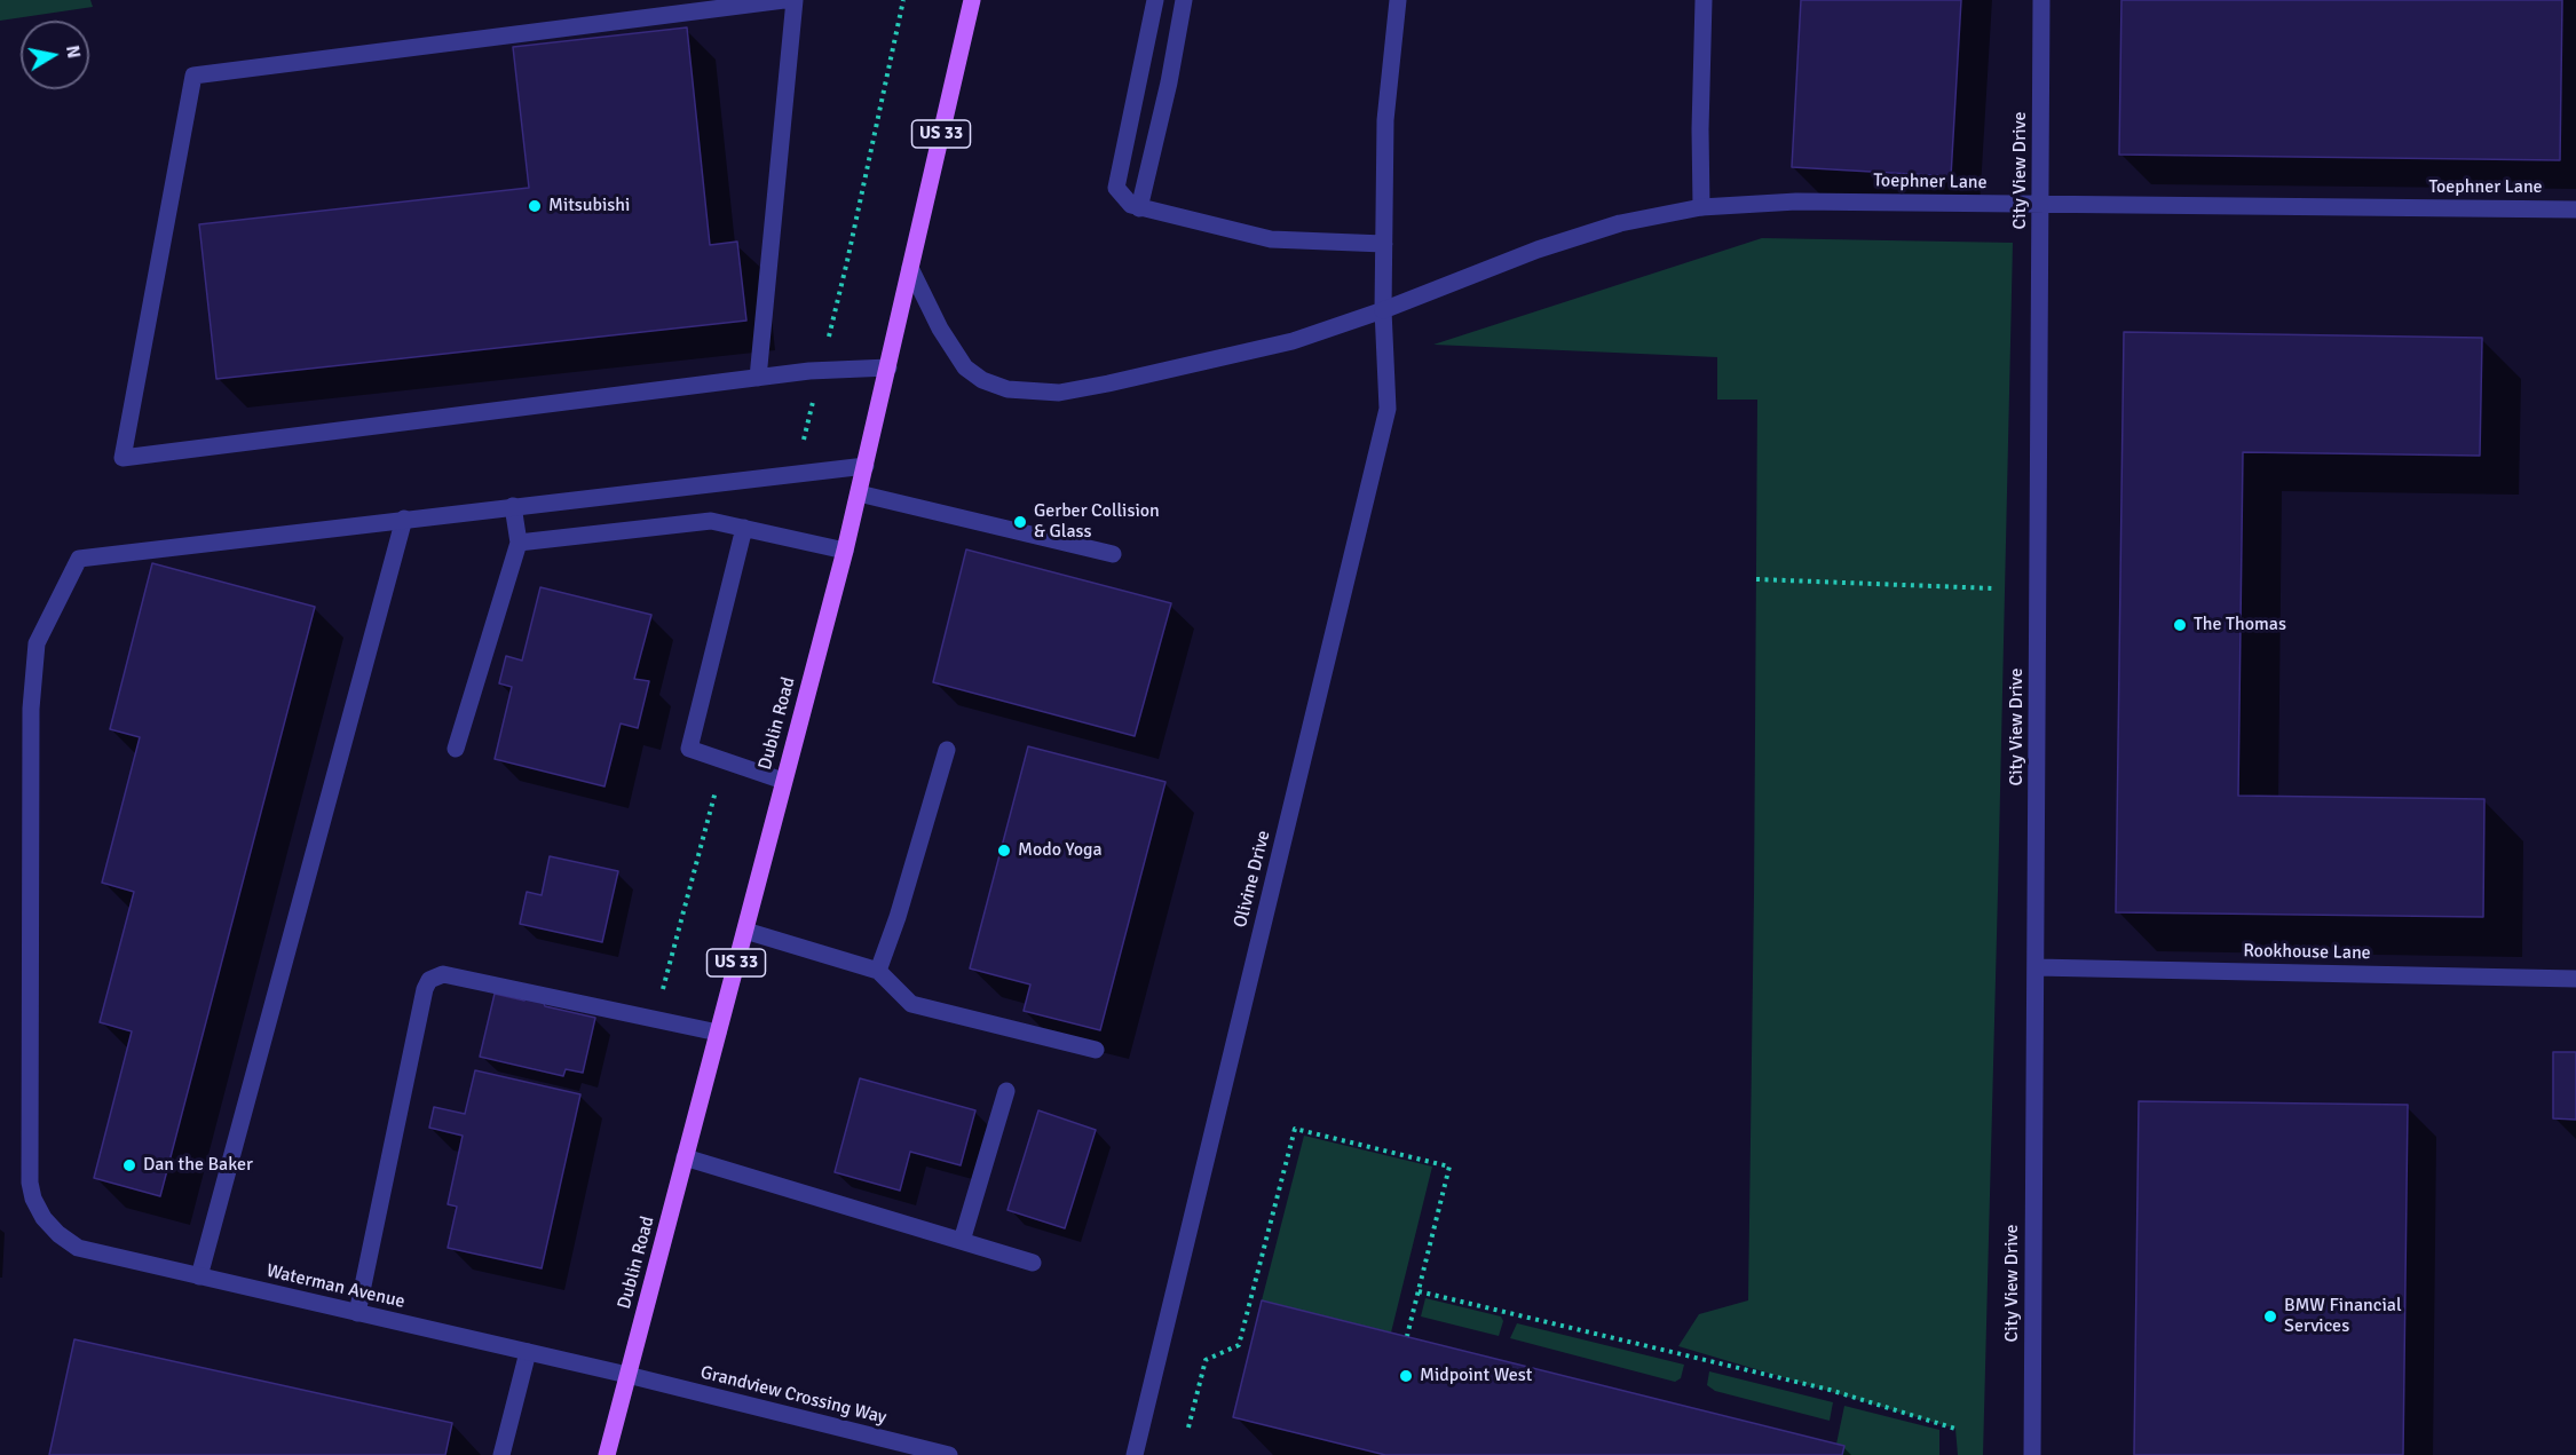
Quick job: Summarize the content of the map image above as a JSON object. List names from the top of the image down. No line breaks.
{"streets":{"main road":["US 33","Dublin Road"],"street":["City View Drive","Toephner Lane","Olivine Drive","Rookhouse Lane","Waterman Avenue","Grandview Crossing Way"]},"crossings":[["City View Drive","Toephner Lane"],["City View Drive","Rookhouse Lane"],["Toephner Lane","Dublin Road"],["Toephner Lane","Olivine Drive"],["Dublin Road","Waterman Avenue"],["Dublin Road","Grandview Crossing Way"],["Waterman Avenue","Grandview Crossing Way"]],"places":["Mitsubishi","Gerber Collision & Glass","The Thomas","Modo Yoga","Dan the Baker","BMW Financial Services","Midpoint West"],"north":"right"}
